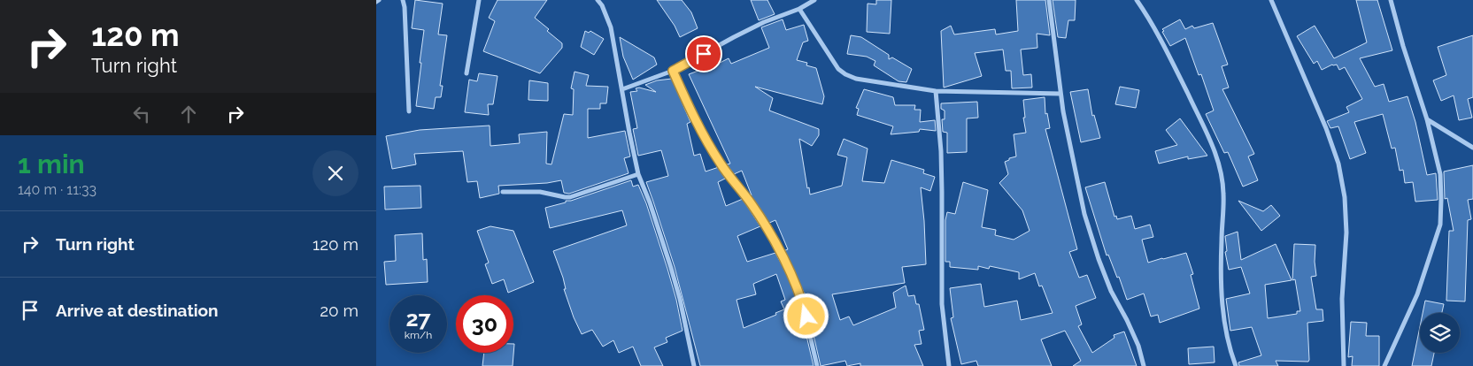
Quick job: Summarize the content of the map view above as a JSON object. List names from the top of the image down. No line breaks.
{"page":{"turn":["120 m","Turn right"],"heading":["1 min","140 m · 11:33"],"list":[{"name":"Turn right","value":"120 m"},{"name":"Arrive at destination","value":"20 m"}],"speed":"27 km/h","limit":"30"}}
